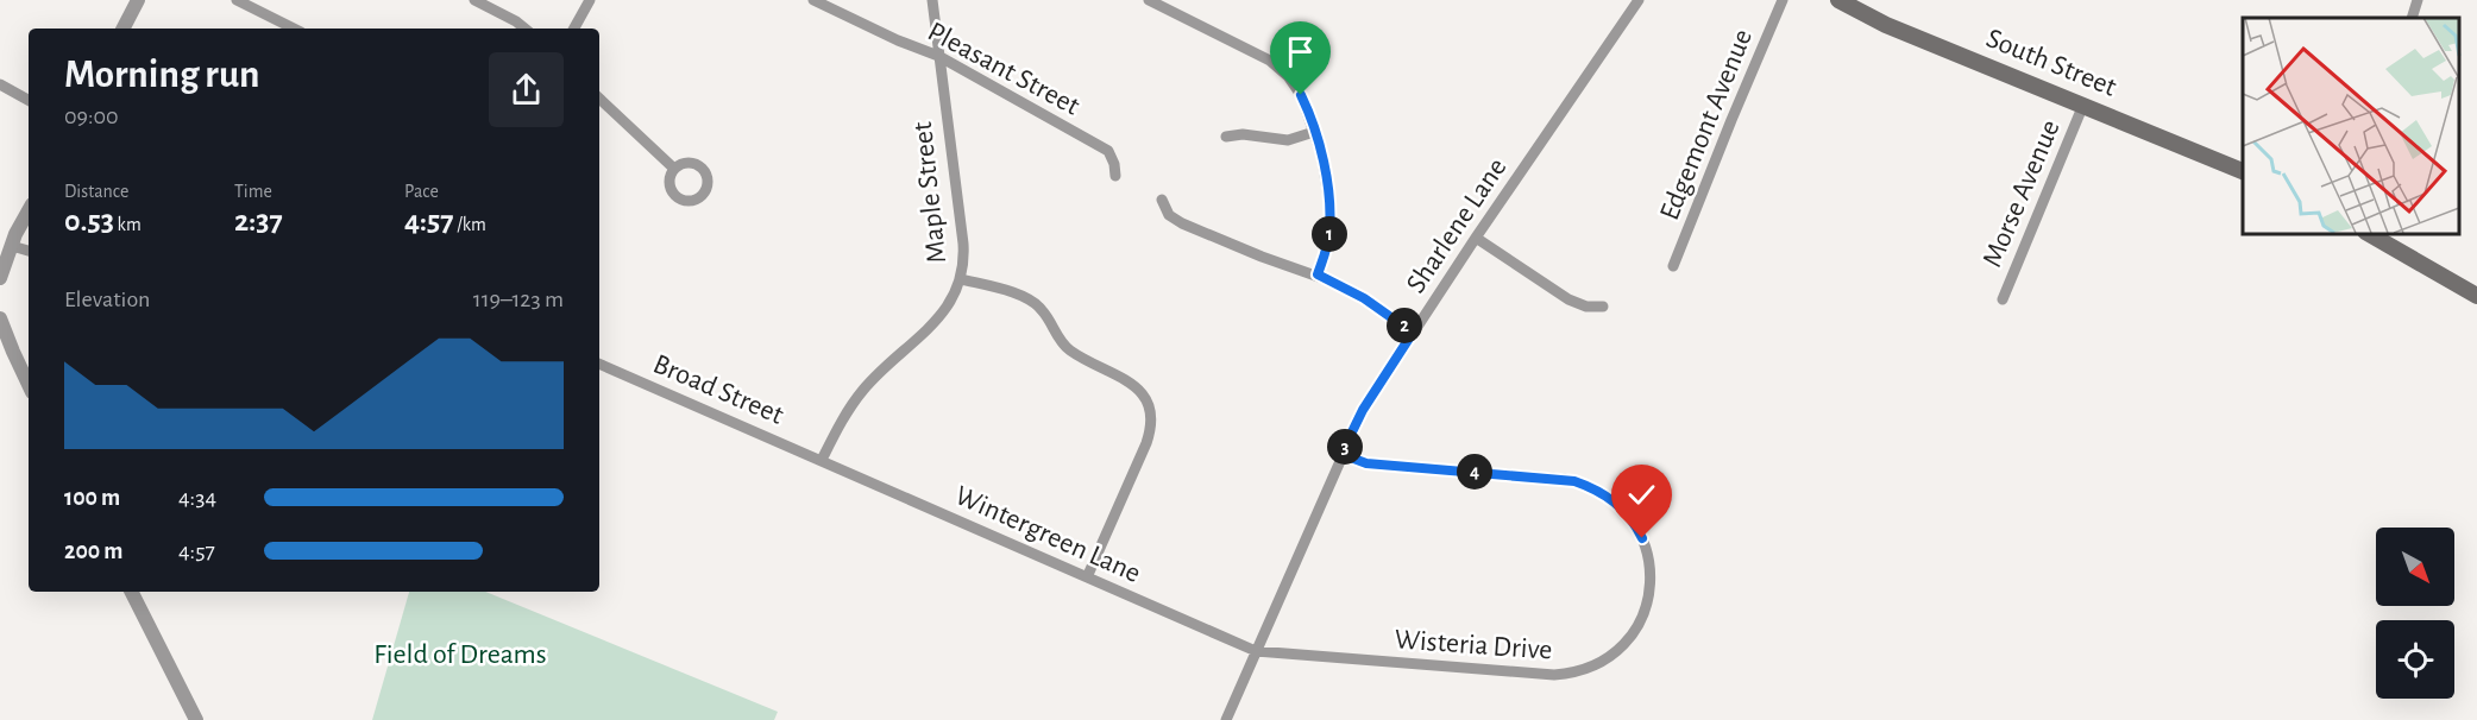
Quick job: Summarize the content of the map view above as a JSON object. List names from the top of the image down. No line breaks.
{"streets":{"main road":["South Street"],"street":["Pleasant Street","Edgemont Avenue","Maple Street","Morse Avenue","Sharlene Lane","Broad Street","Wintergreen Lane","Wisteria Drive"]},"crossings":[["South Street","Morse Avenue"],["Pleasant Street","Maple Street"],["Maple Street","Broad Street"],["Maple Street","Wintergreen Lane"],["Sharlene Lane","Wintergreen Lane"],["Sharlene Lane","Wisteria Drive"],["Broad Street","Wintergreen Lane"],["Wintergreen Lane","Wisteria Drive"]],"parks":["Field of Dreams"],"north":"bottom right","page":{"heading":["Morning run","09:00"],"stats":[["Distance","0.53 km"],["Time","2:37"],["Pace","4:57 /km"]],"pins":["1","2","3","4"],"chart":["Elevation","119–123 m"],"list":[{"name":"100 m","note":"4:34"},{"name":"200 m","note":"4:57"}]}}
